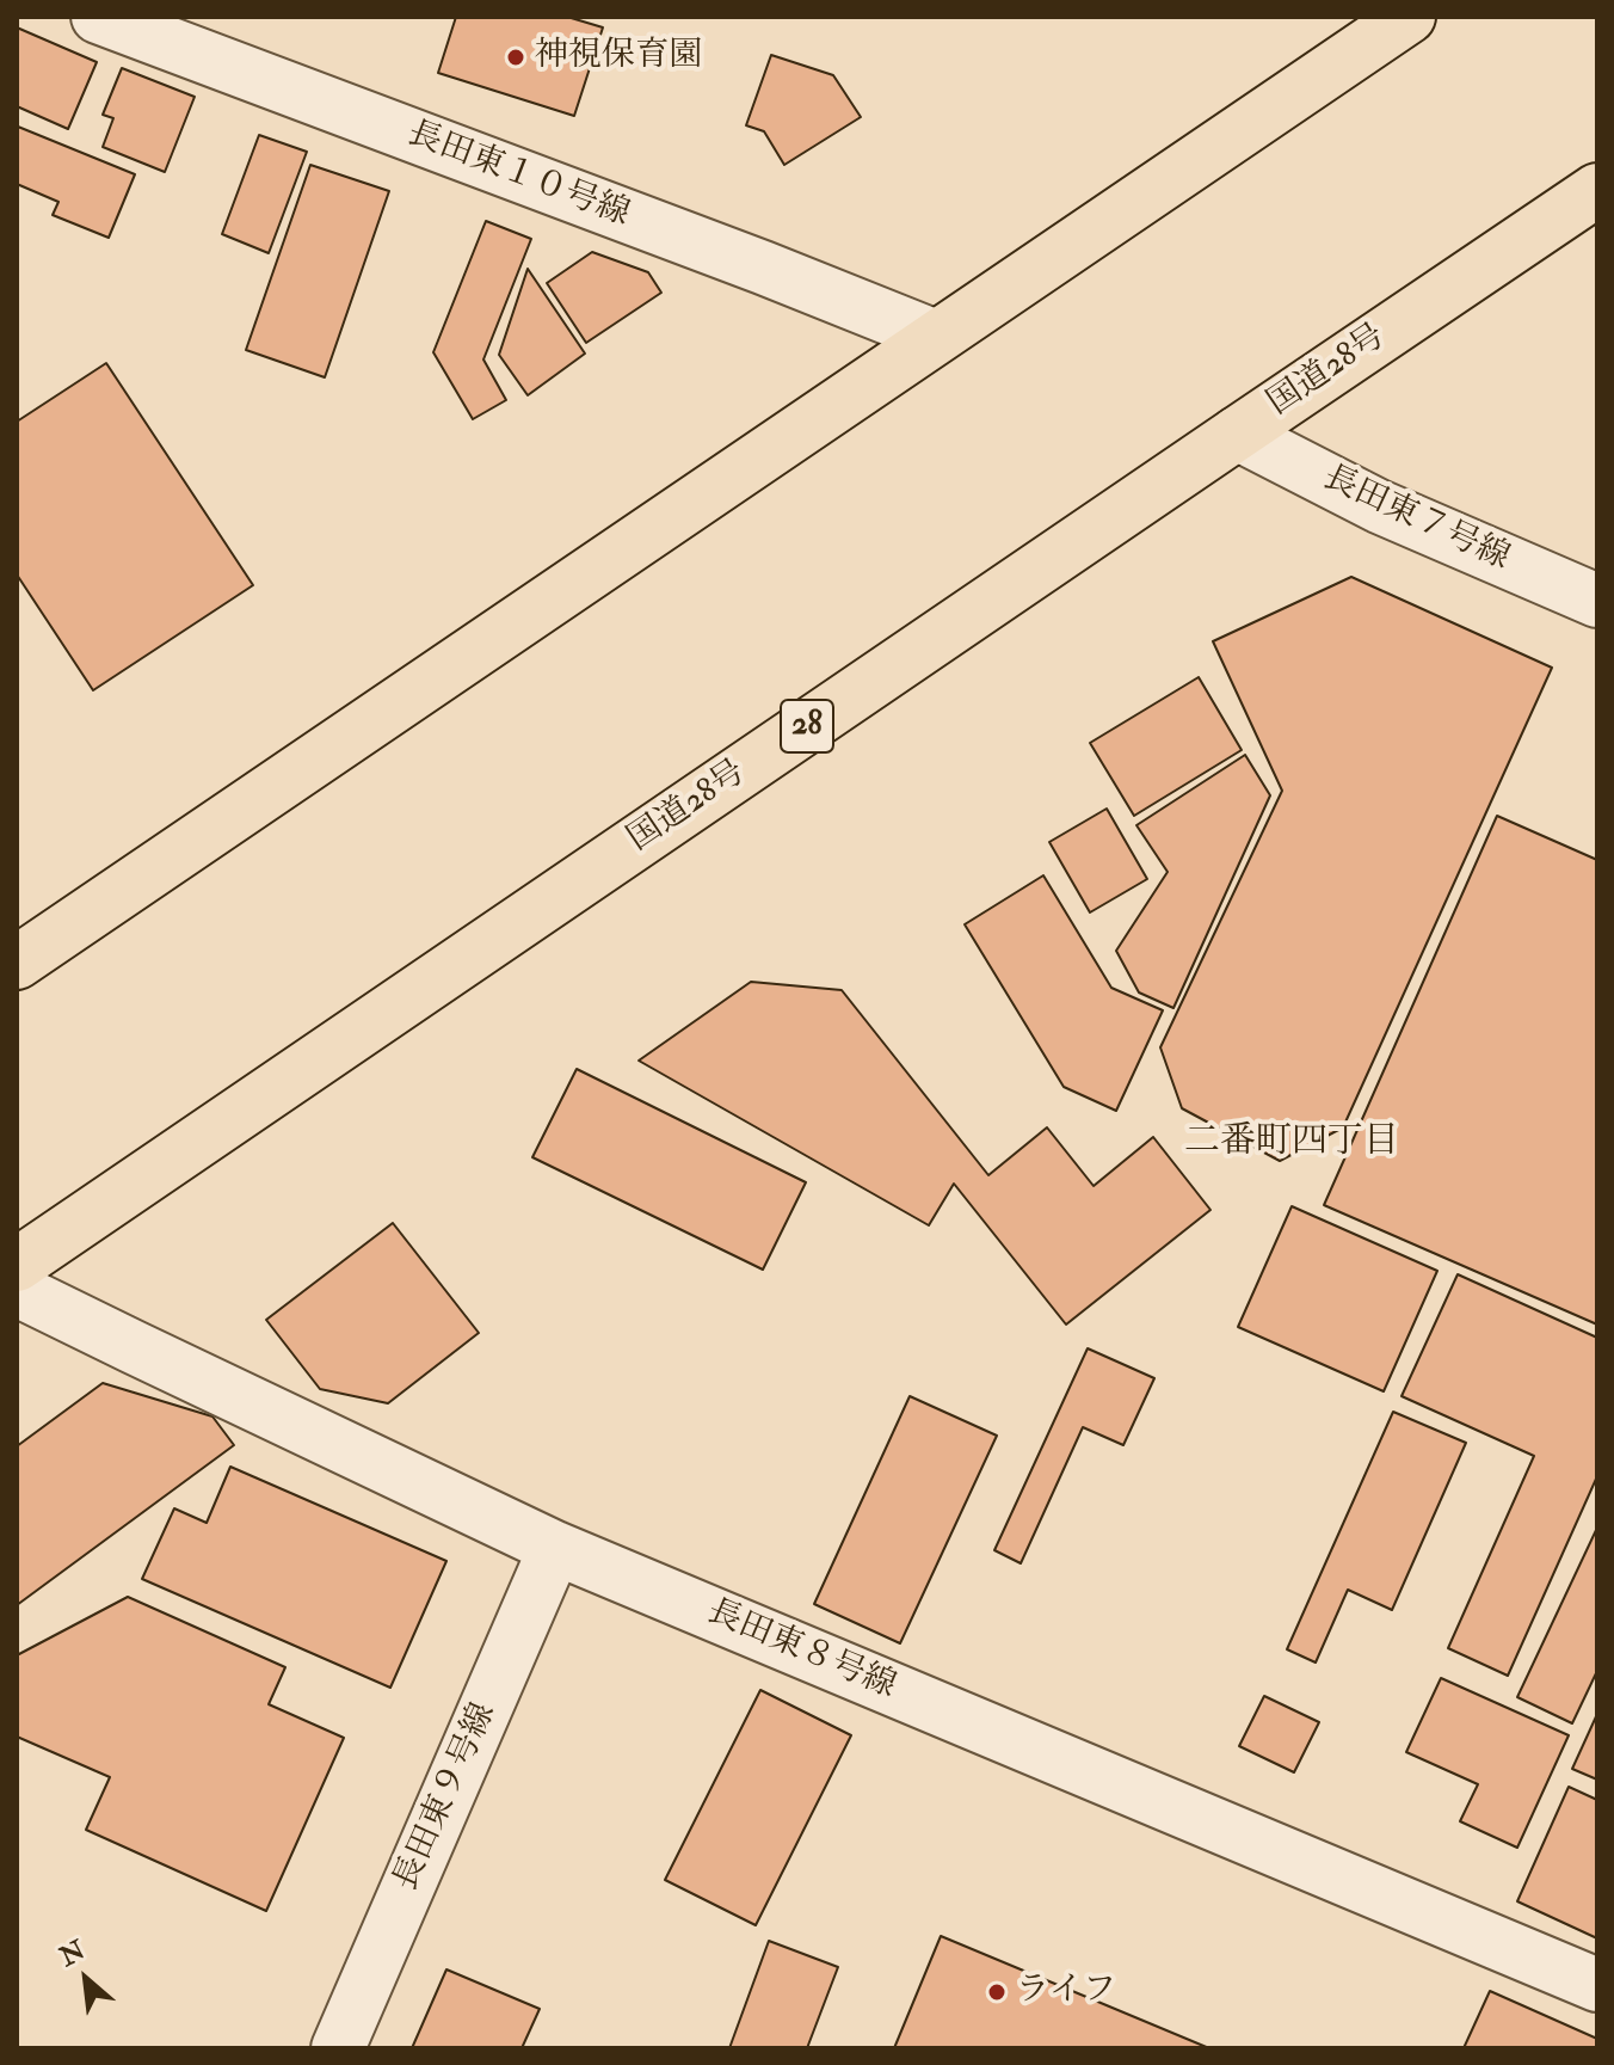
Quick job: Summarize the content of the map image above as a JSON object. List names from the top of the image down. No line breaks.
{"streets":{"highway":["国道28号","28"],"street":["長田東１０号線","長田東７号線","長田東８号線","長田東９号線"]},"crossings":[["国道28号","長田東７号線"],["長田東８号線","長田東９号線"]],"districts":["二番町四丁目"],"places":["神視保育園","ライフ"],"north":"top left"}
